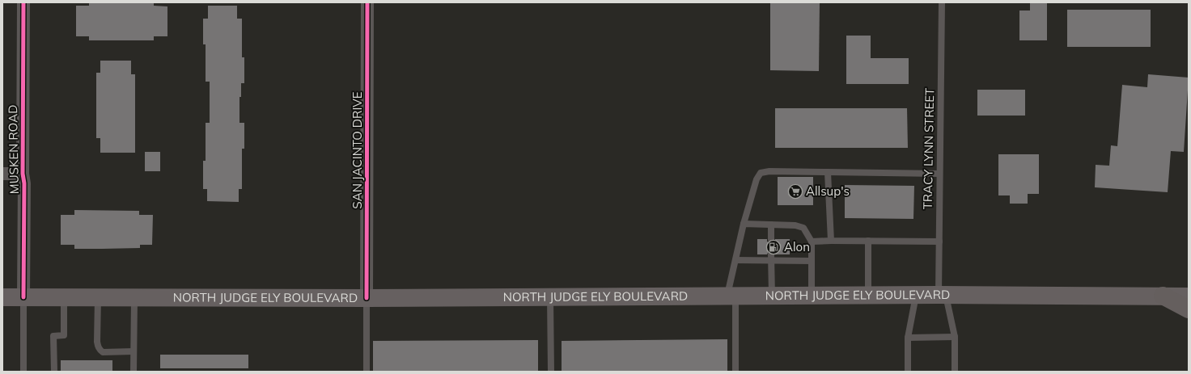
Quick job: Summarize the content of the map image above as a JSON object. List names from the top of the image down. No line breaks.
{"streets":{"main road":["NORTH JUDGE ELY BOULEVARD"],"street":["MUSKEN ROAD","SAN JACINTO DRIVE"],"lane":["TRACY LYNN STREET"]},"crossings":[["TRACY LYNN STREET","NORTH JUDGE ELY BOULEVARD"],["MUSKEN ROAD","NORTH JUDGE ELY BOULEVARD"],["SAN JACINTO DRIVE","NORTH JUDGE ELY BOULEVARD"]],"places":{"supermarket":["Allsup's"],"fuel station":["Alon"]}}
